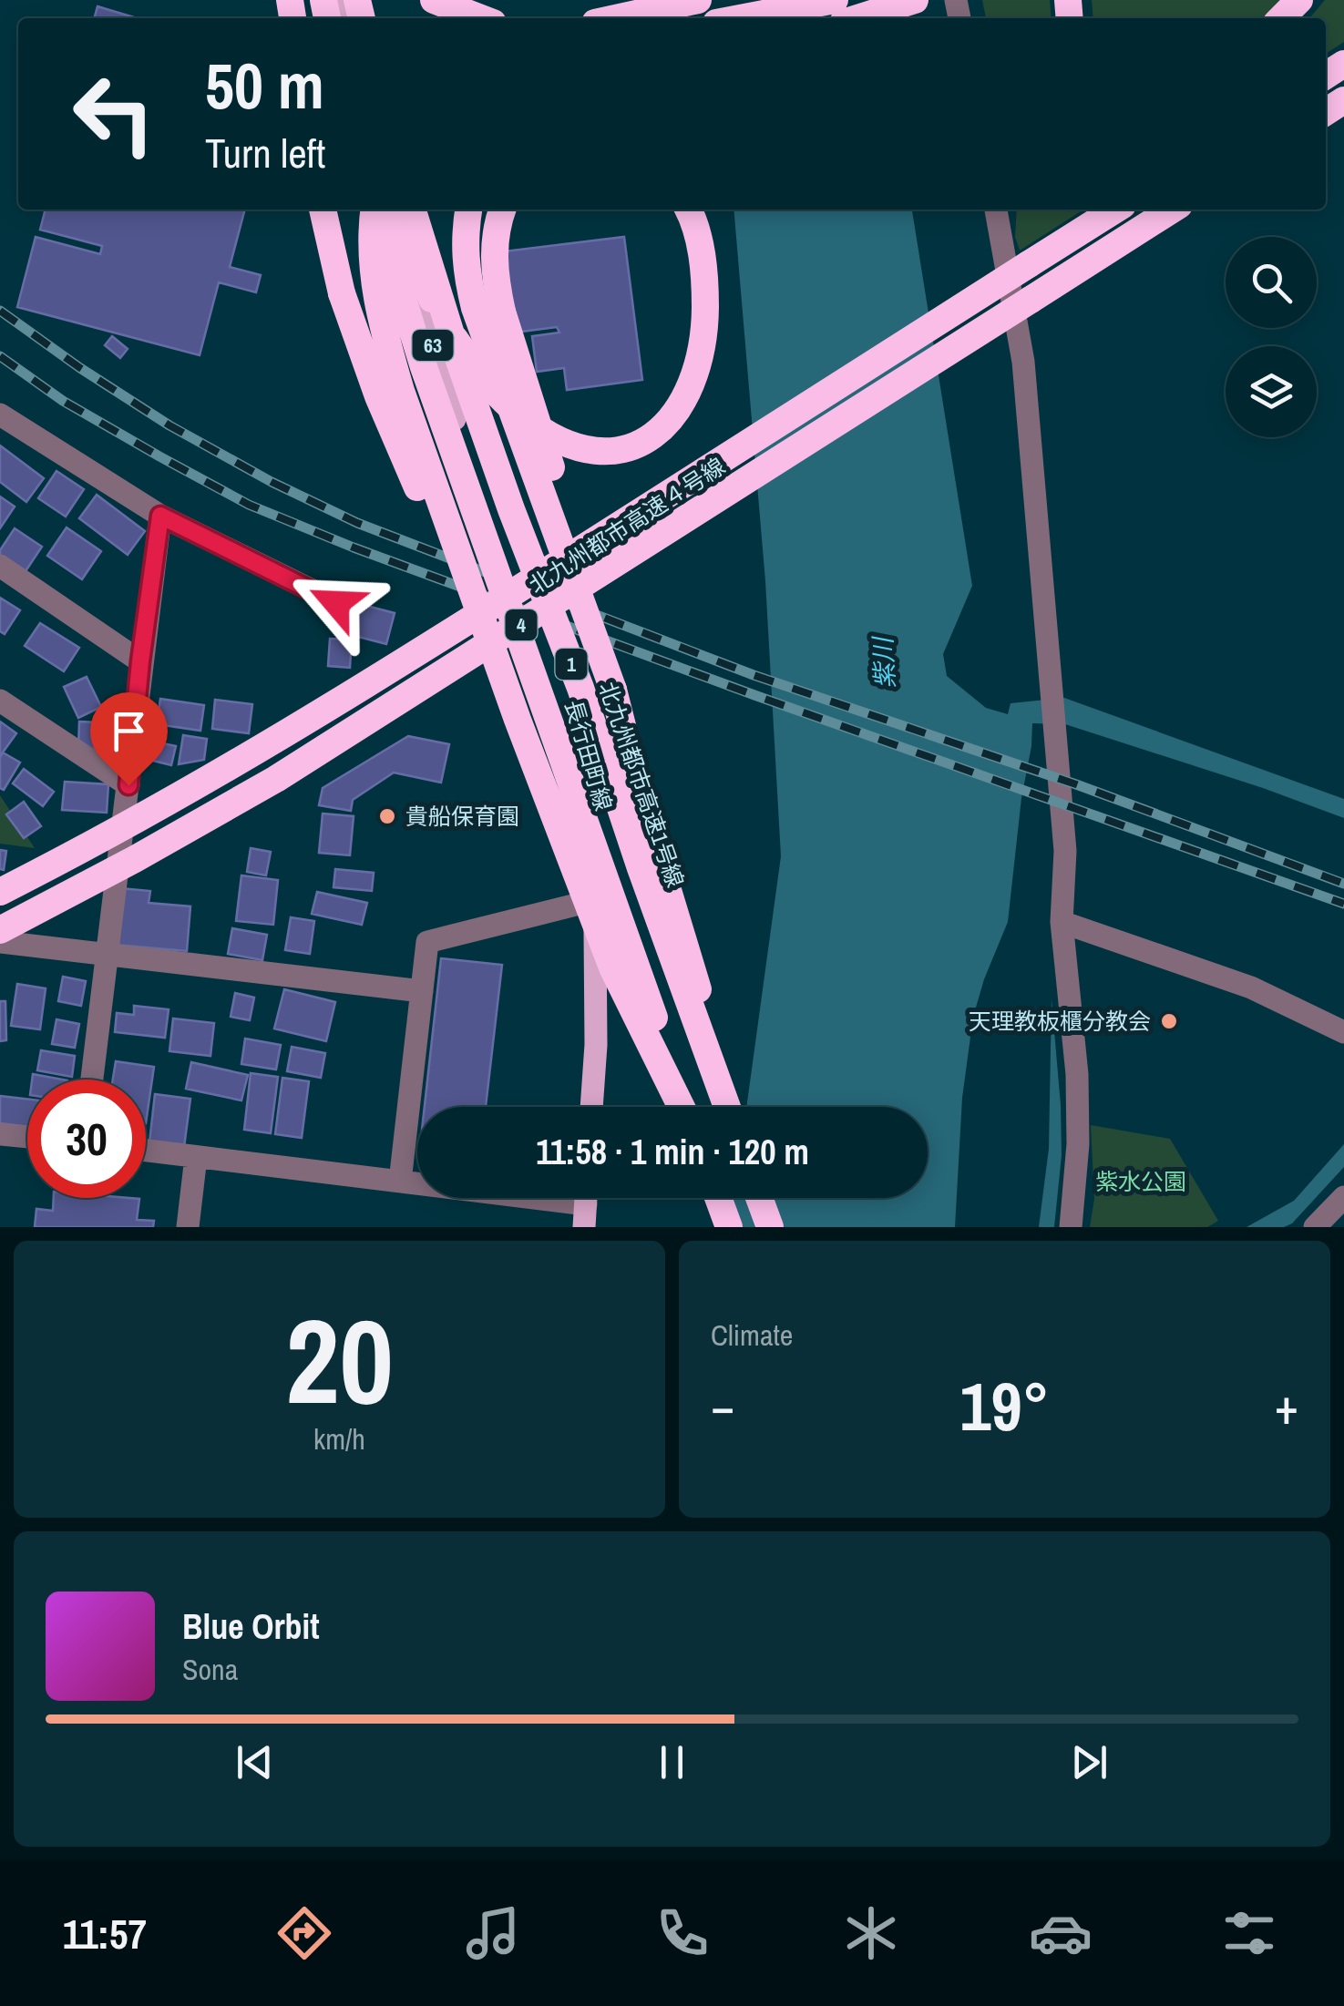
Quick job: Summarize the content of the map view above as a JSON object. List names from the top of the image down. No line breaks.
{"streets":{"highway":["北九州都市高速４号線","4","1","北九州都市高速1号線"],"main road":["63","長行田町線"]},"water":["紫川"],"parks":["紫水公園"],"places":["貴船保育園","天理教板櫃分教会"],"page":{"turn":["50 m","Turn left"],"limit":"30","trip":"11:58 · 1 min · 120 m","tile":[["20","km/h"],"Climate"],"heat":["−","19°","+"],"song":["Blue Orbit","Sona"],"tabs":"11:57"}}
